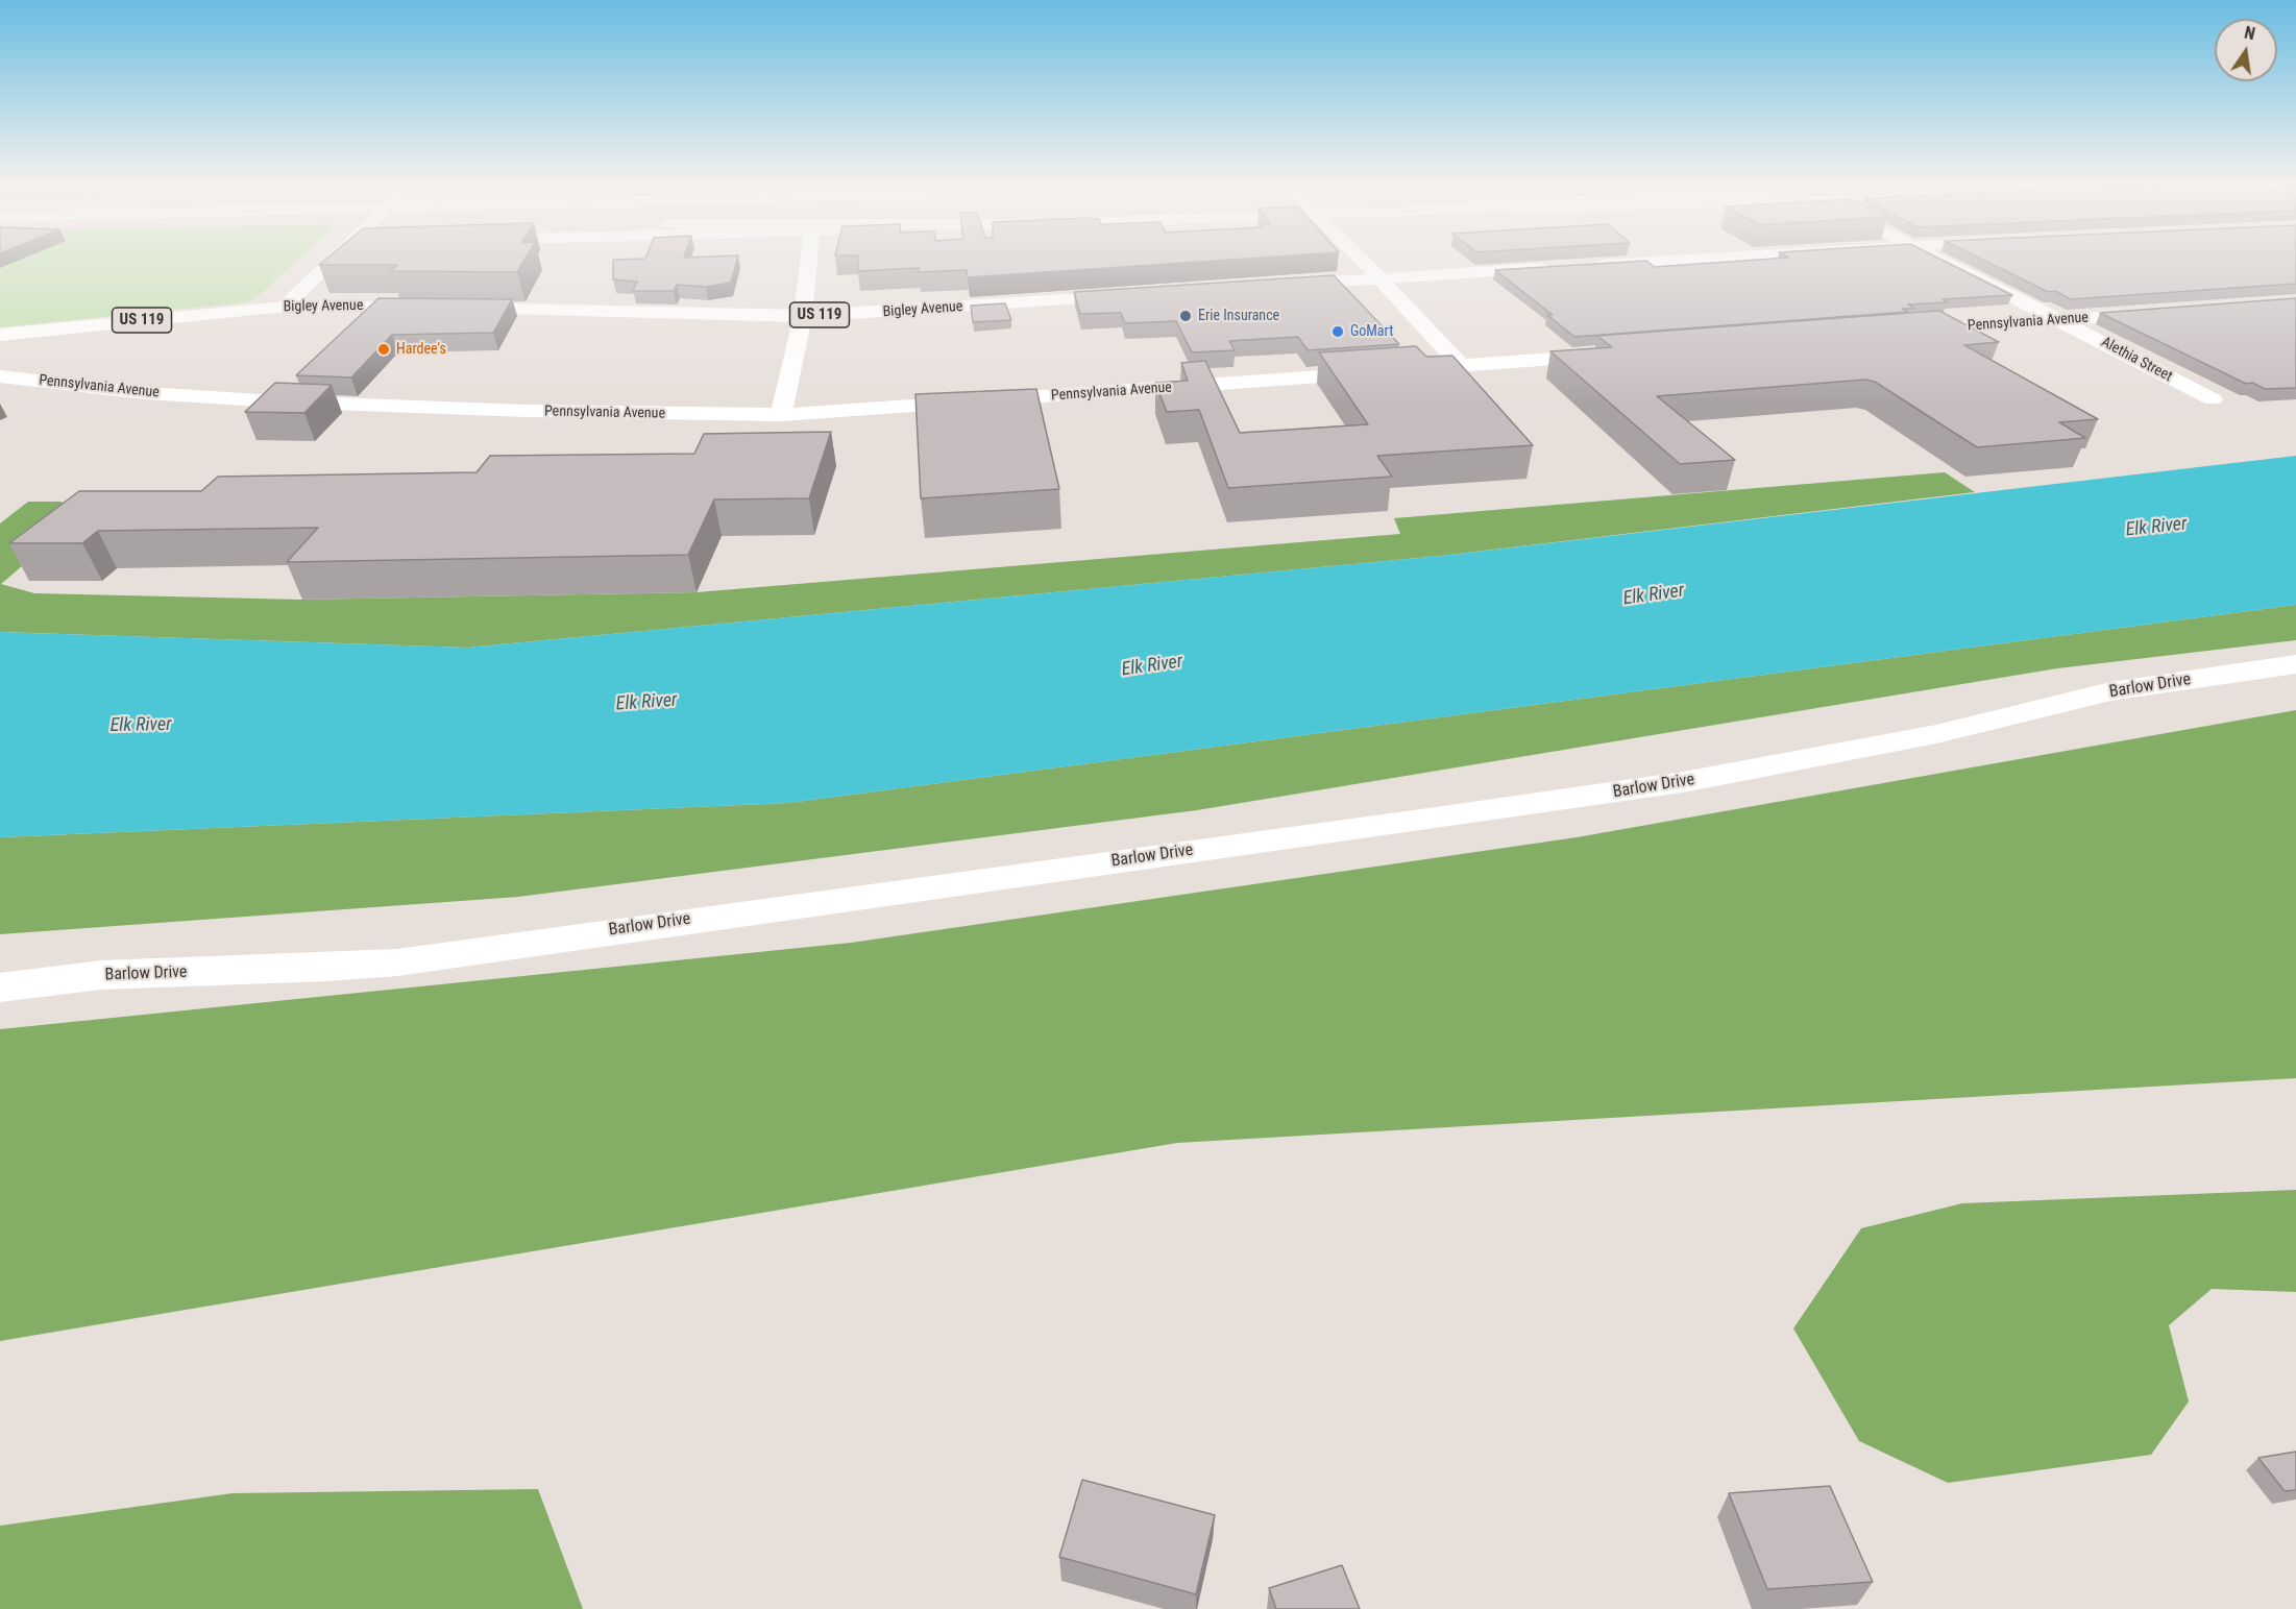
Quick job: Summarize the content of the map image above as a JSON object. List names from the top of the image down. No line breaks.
{"streets":{"main road":["Bigley Avenue","US 119","Pennsylvania Avenue","Alethia Street","Barlow Drive"]},"crossings":[["Pennsylvania Avenue","Alethia Street"]],"water":["Elk River"],"places":["Erie Insurance","GoMart","Hardee's"],"north":"top"}
